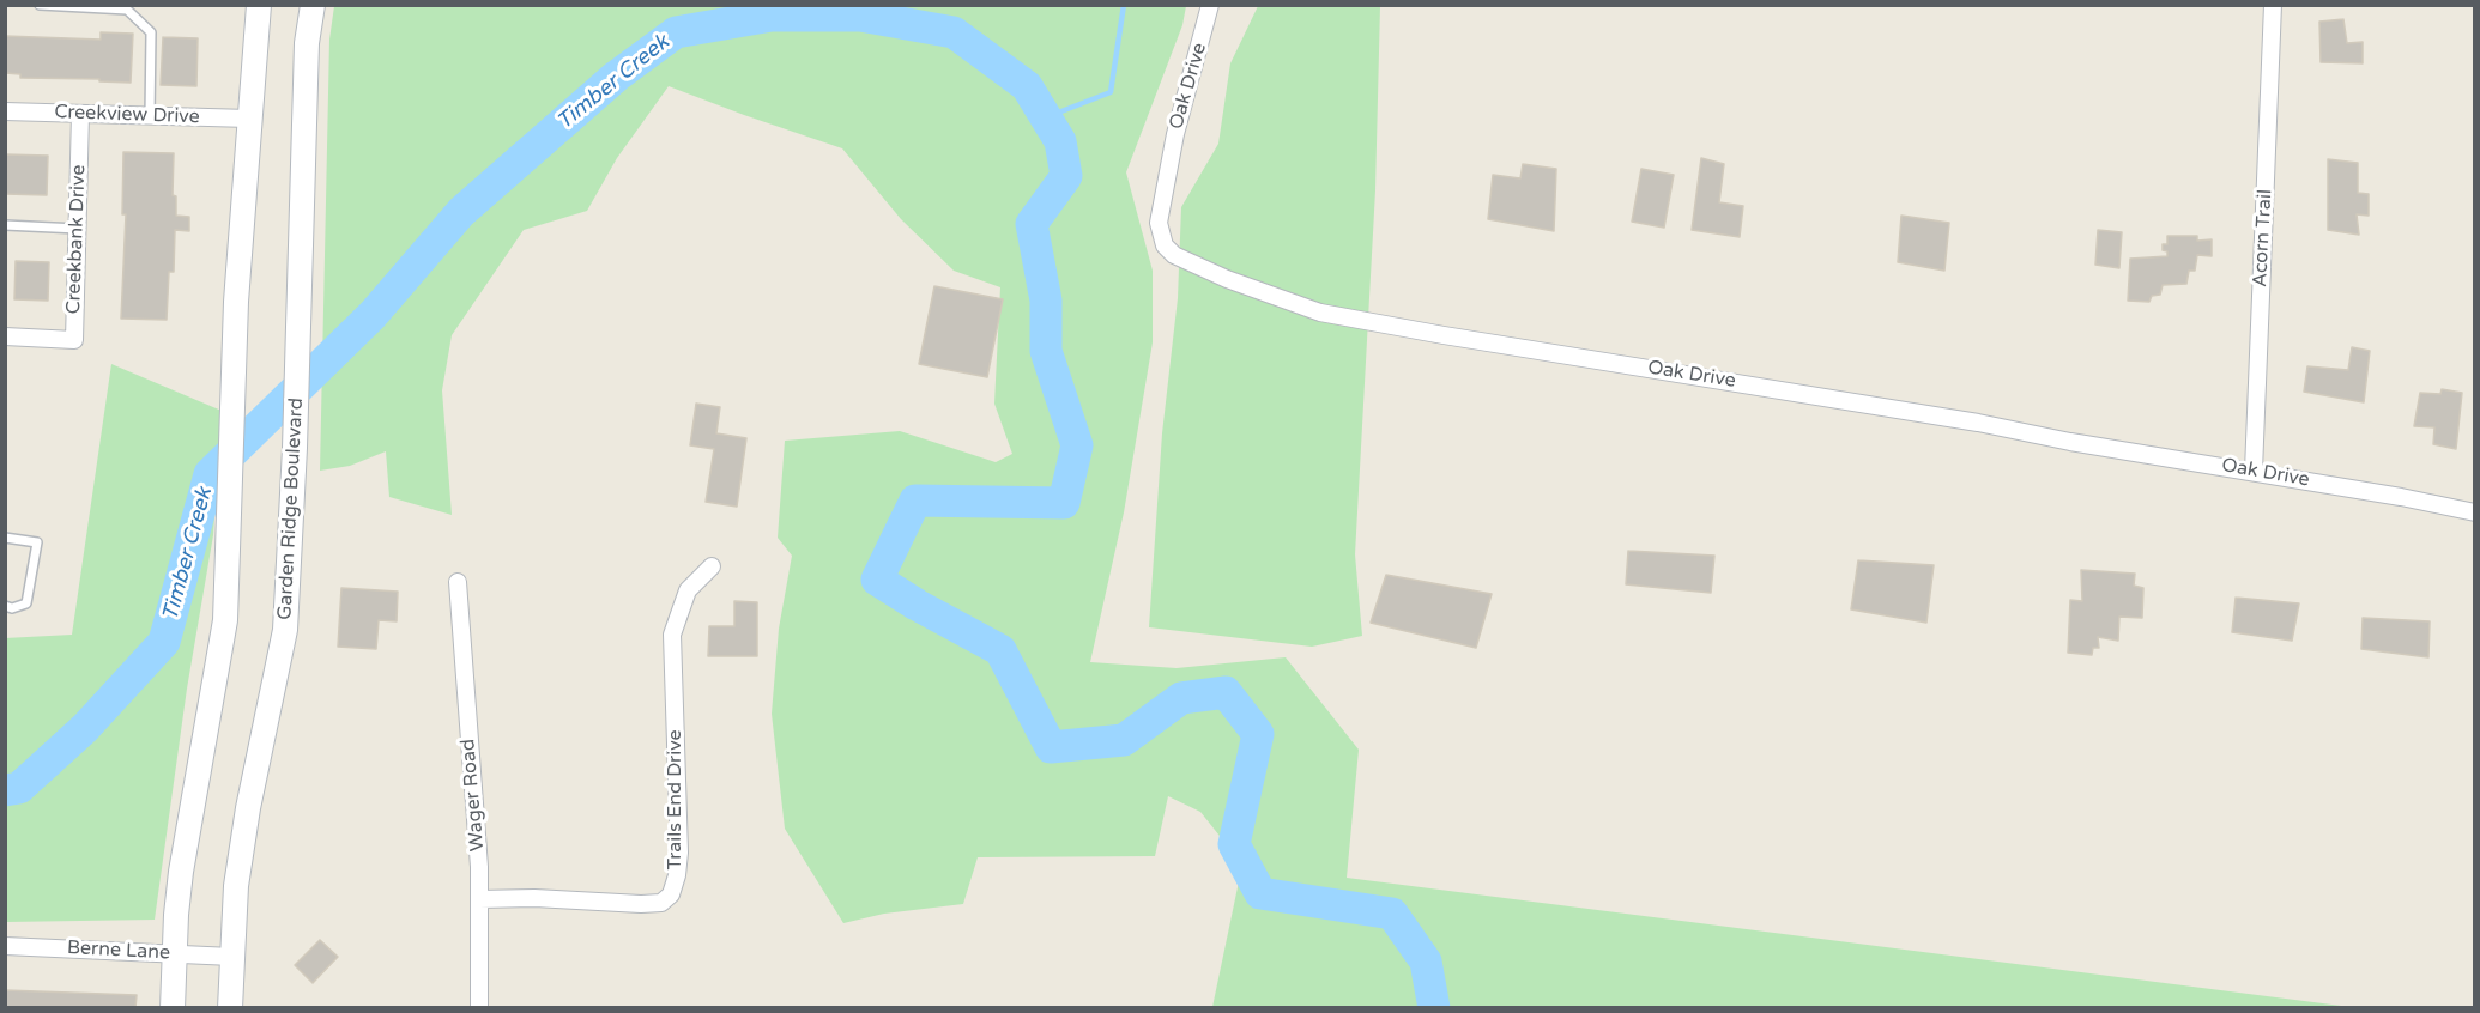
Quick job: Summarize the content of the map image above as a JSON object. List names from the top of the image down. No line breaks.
{"streets":{"main road":["Garden Ridge Boulevard"],"street":["Oak Drive","Creekview Drive","Acorn Trail","Creekbank Drive","Wager Road","Trails End Drive","Berne Lane"]},"crossings":[["Oak Drive","Acorn Trail"],["Creekview Drive","Creekbank Drive"],["Garden Ridge Boulevard","Berne Lane"],["Wager Road","Trails End Drive"]],"water":["Timber Creek"]}
